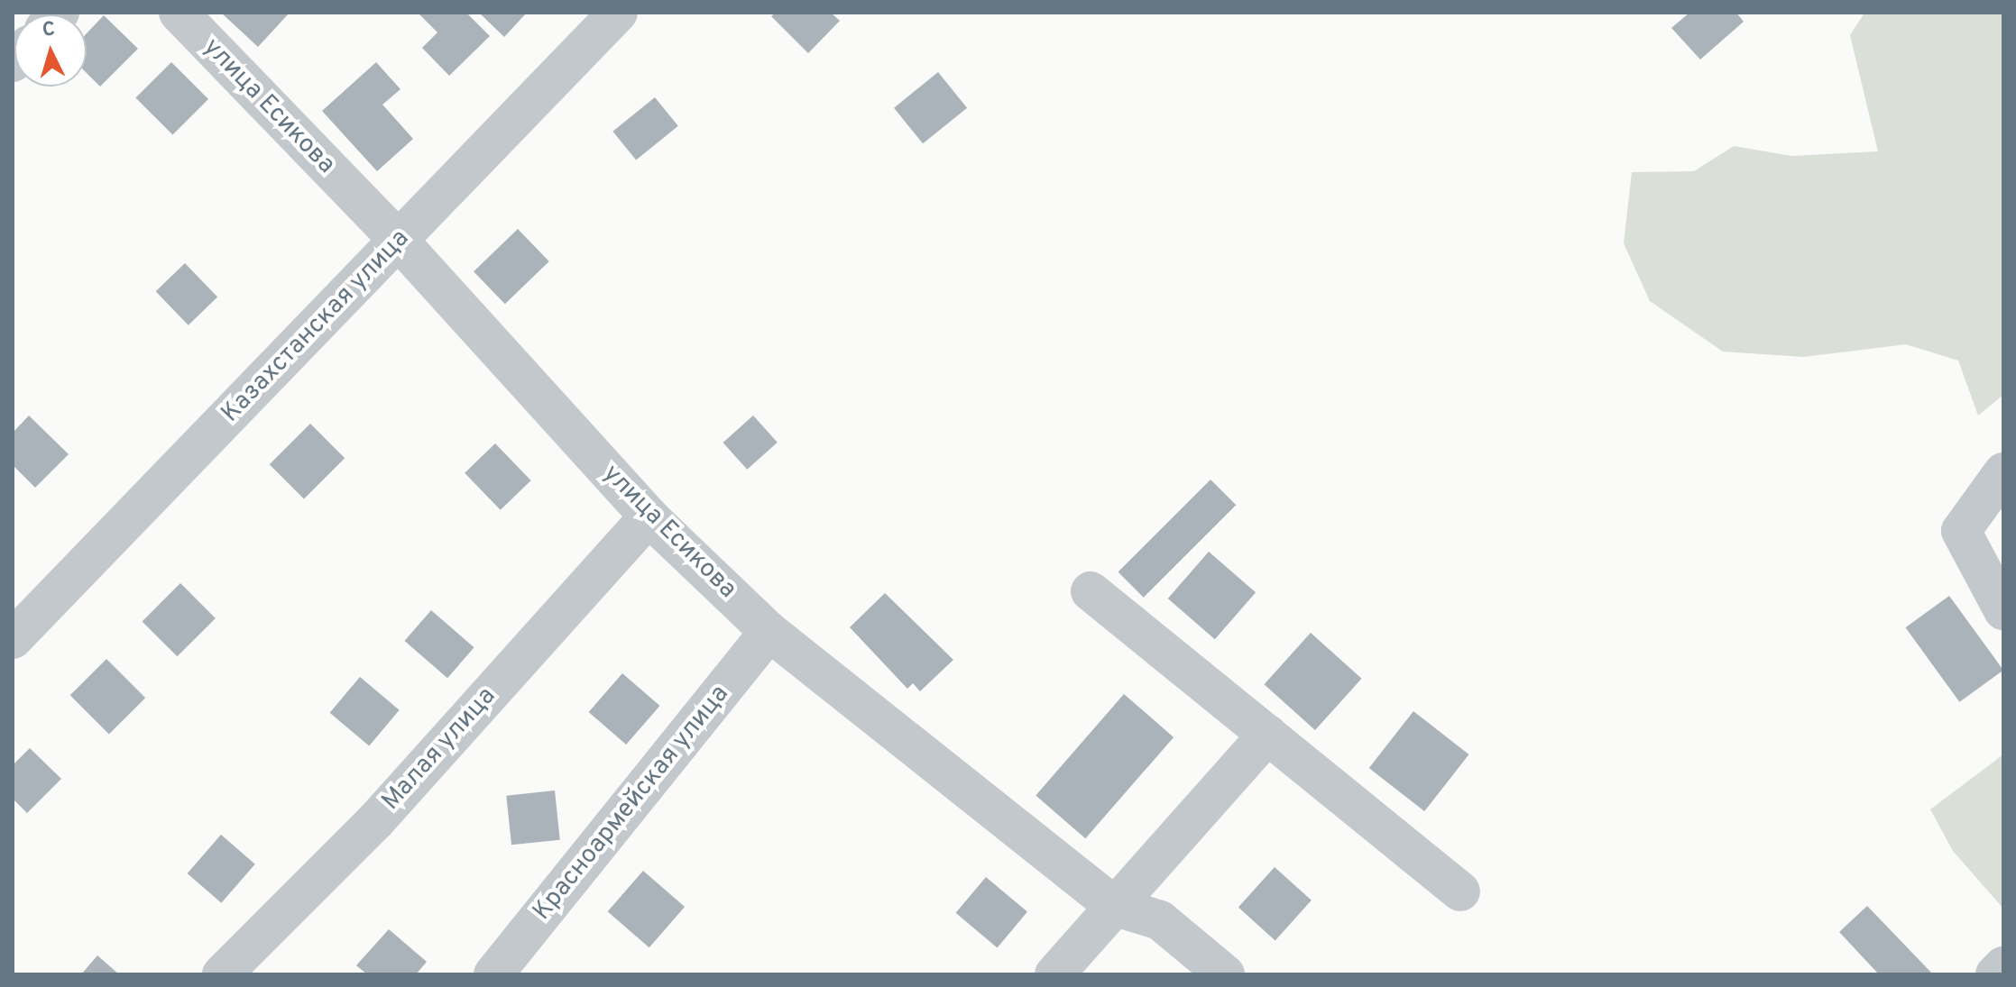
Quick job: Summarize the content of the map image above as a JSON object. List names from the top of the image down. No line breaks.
{"streets":{"street":["улица Есикова","Казахстанская улица","Малая улица","Красноармейская улица"]},"crossings":[["улица Есикова","Казахстанская улица"],["улица Есикова","Малая улица"],["улица Есикова","Красноармейская улица"]],"north":"top"}
